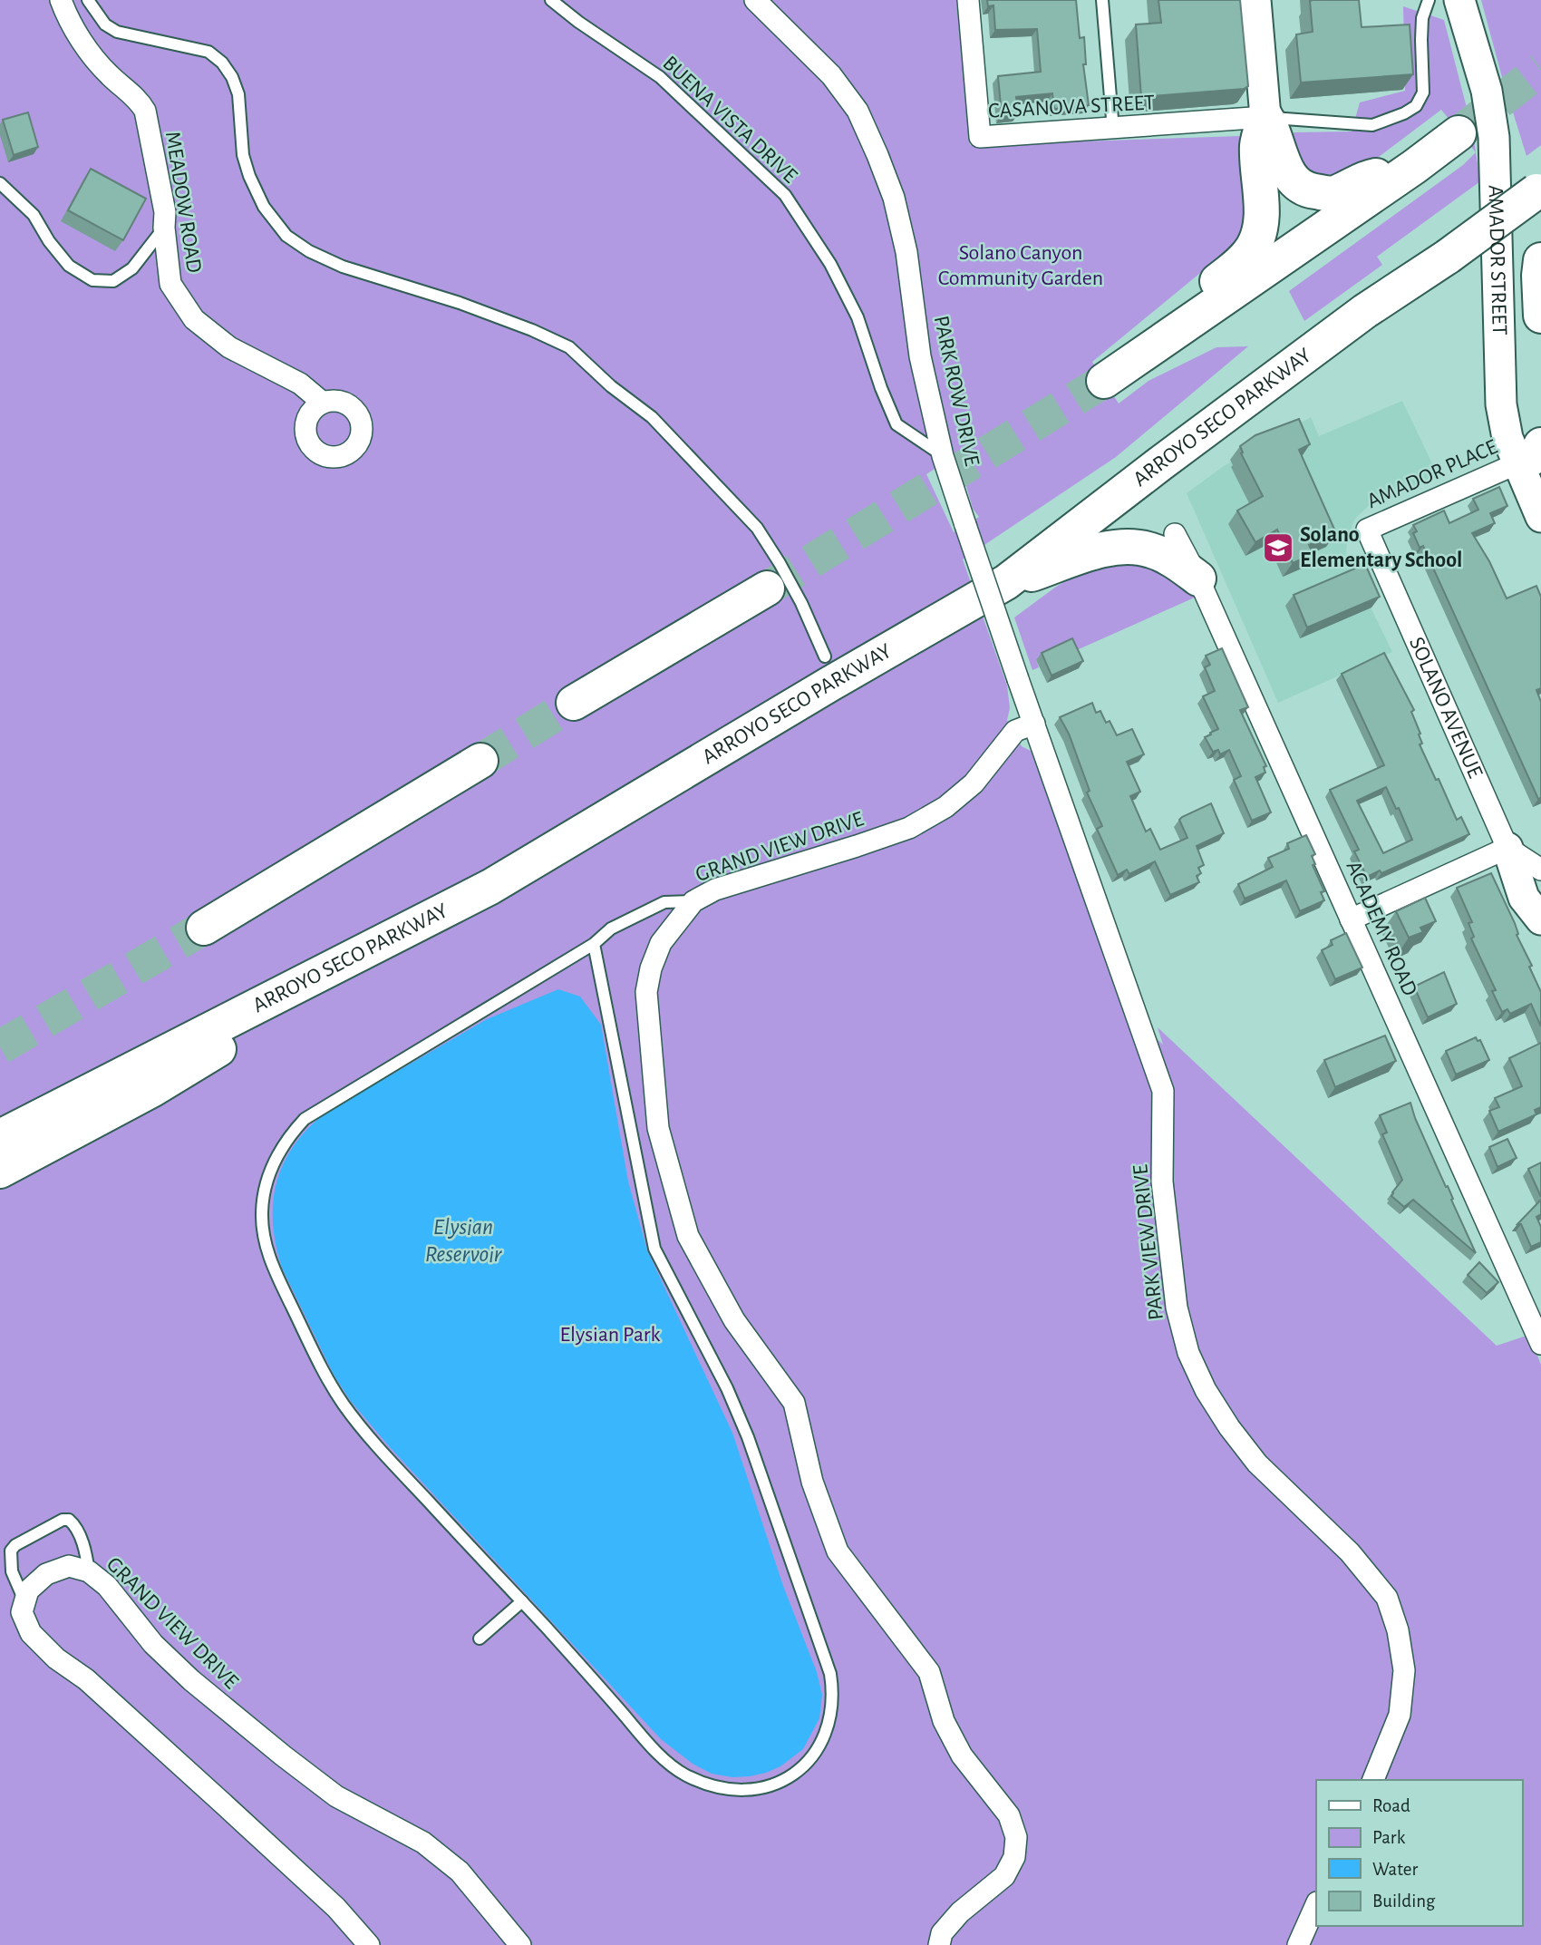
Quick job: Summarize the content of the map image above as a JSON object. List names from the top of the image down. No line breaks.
{"streets":{"highway":["ARROYO SECO PARKWAY"],"main road":["AMADOR STREET"],"street":["CASANOVA STREET","MEADOW ROAD","PARK ROW DRIVE","AMADOR PLACE","SOLANO AVENUE","GRAND VIEW DRIVE","ACADEMY ROAD","PARK VIEW DRIVE"],"lane":["BUENA VISTA DRIVE"]},"crossings":[["BUENA VISTA DRIVE","PARK ROW DRIVE"],["AMADOR STREET","AMADOR PLACE"],["PARK ROW DRIVE","PARK VIEW DRIVE"],["AMADOR PLACE","SOLANO AVENUE"],["GRAND VIEW DRIVE","PARK VIEW DRIVE"]],"water":["Elysian Reservoir"],"parks":["Solano Canyon Community Garden","Elysian Park"],"places":{"school or university":["Solano Elementary School"]},"legend":["Road","Park","Water","Building"]}
